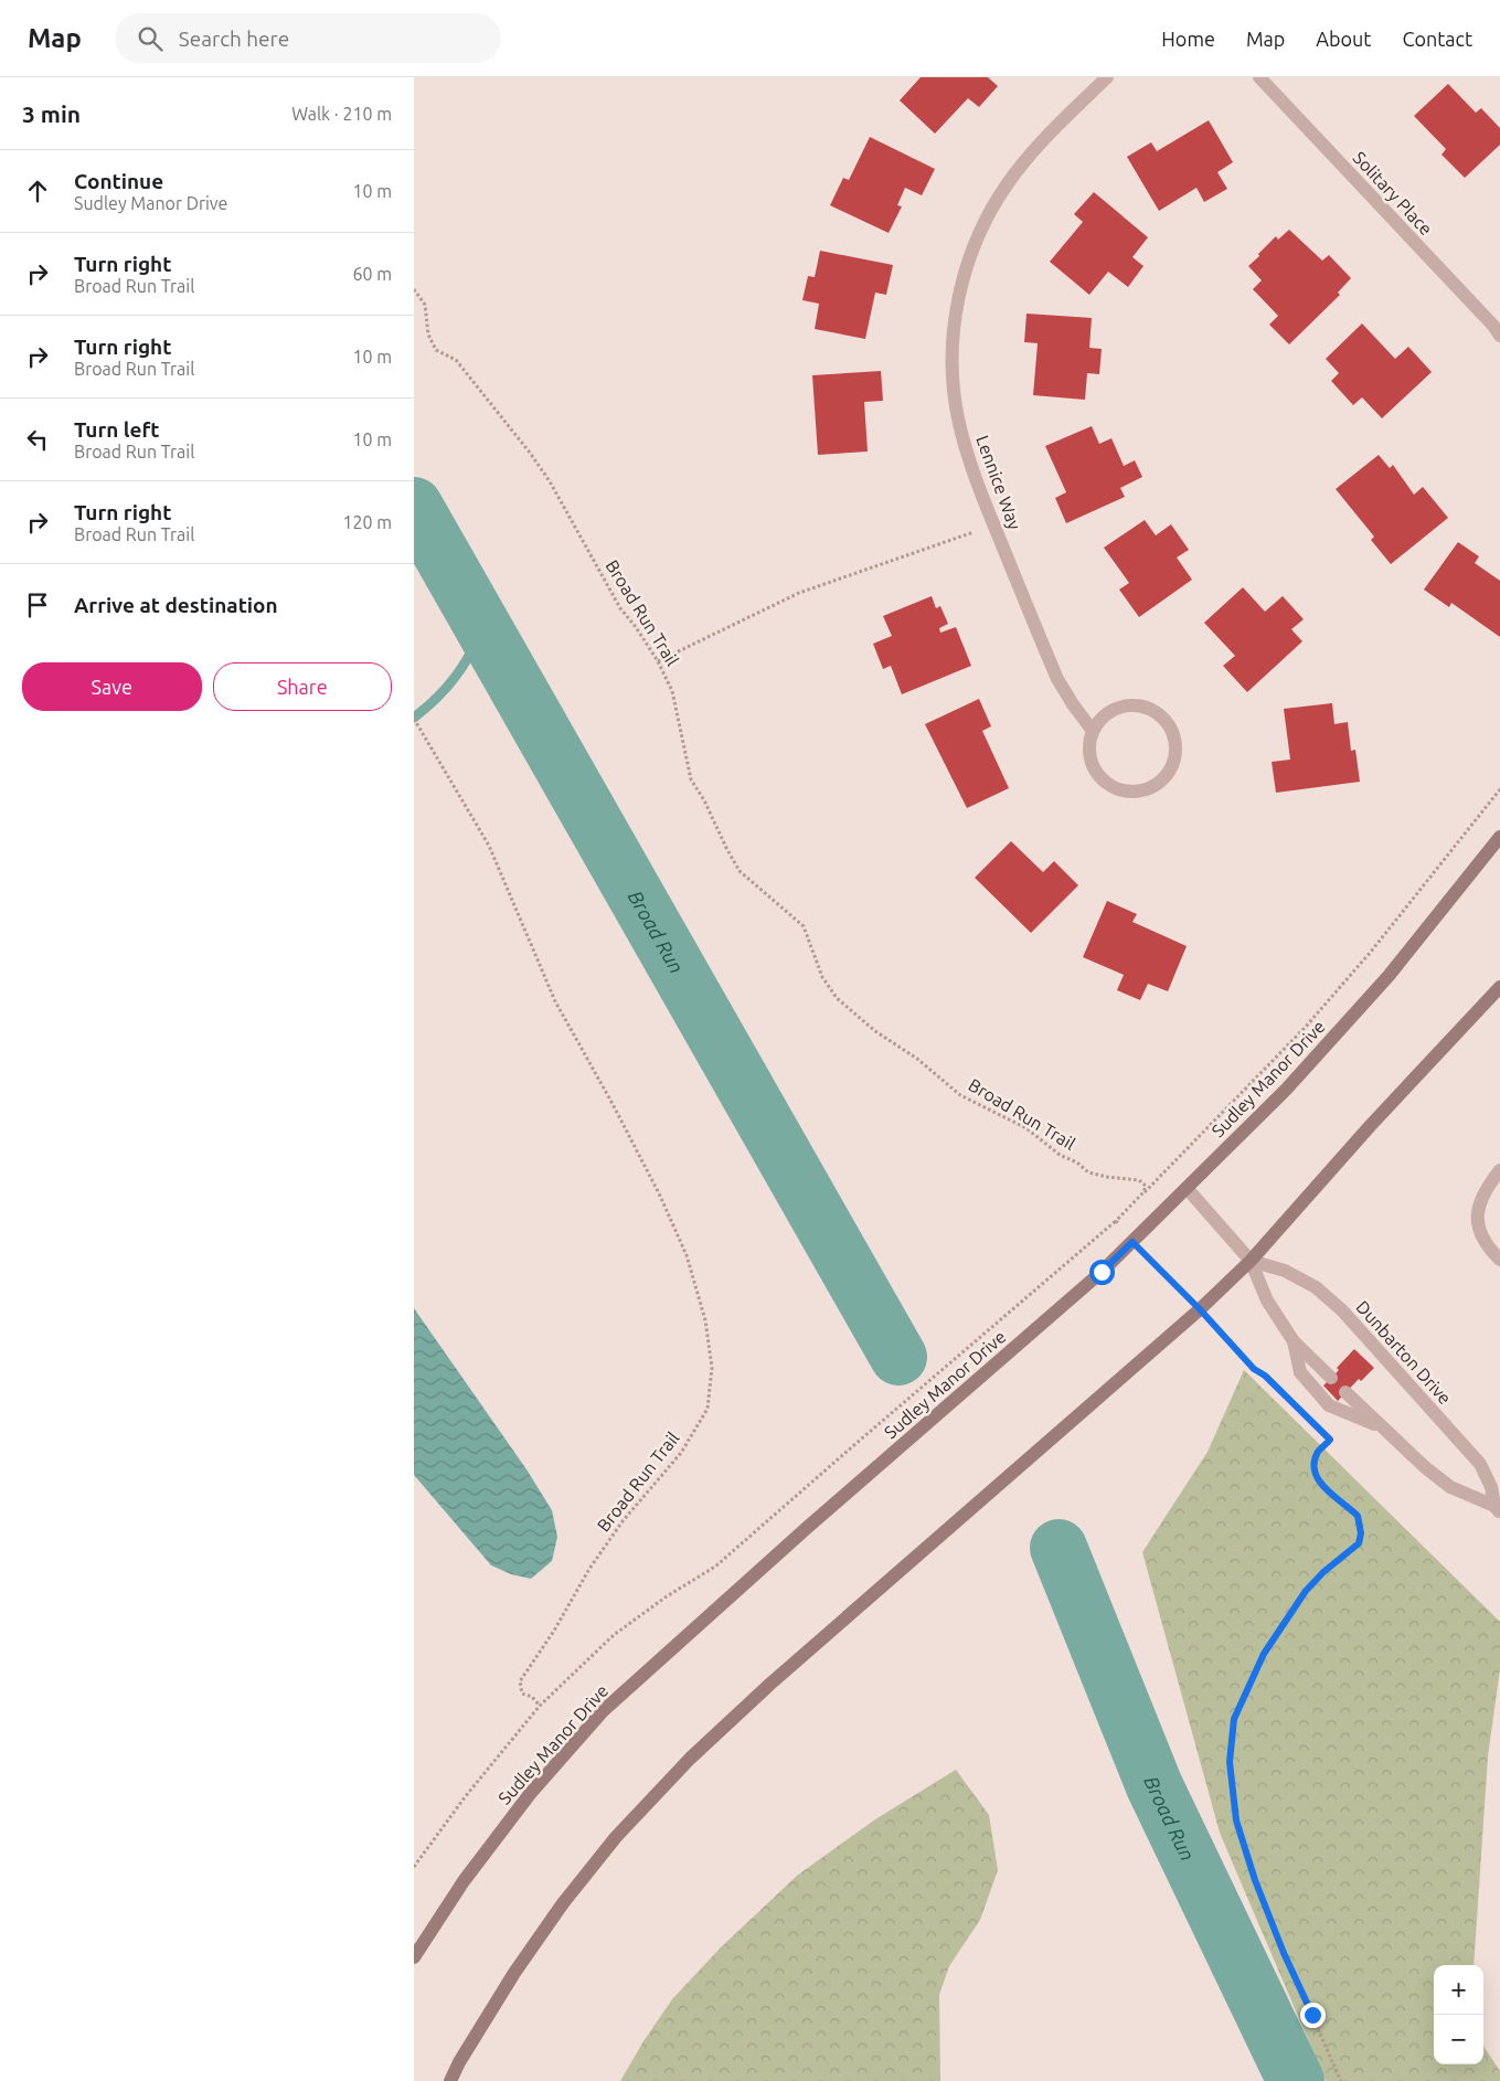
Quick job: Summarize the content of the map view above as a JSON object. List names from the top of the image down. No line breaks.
{"streets":{"main road":["Sudley Manor Drive"],"street":["Solitary Place","Lennice Way","Dunbarton Drive"],"path":["Broad Run Trail"]},"crossings":[["Sudley Manor Drive","Dunbarton Drive"]],"water":["Broad Run"],"page":{"header":"Map","search":"Search here","nav":["Home","Map","About","Contact"],"heading":["3 min","Walk · 210 m"],"list":[["Continue","Sudley Manor Drive","10 m"],["Turn right","Broad Run Trail","60 m"],["Turn right","Broad Run Trail","10 m"],["Turn left","Broad Run Trail","10 m"],["Turn right","Broad Run Trail","120 m"],"Arrive at destination"],"buttons":["Save","Share"],"map_buttons":["+","−"]}}
